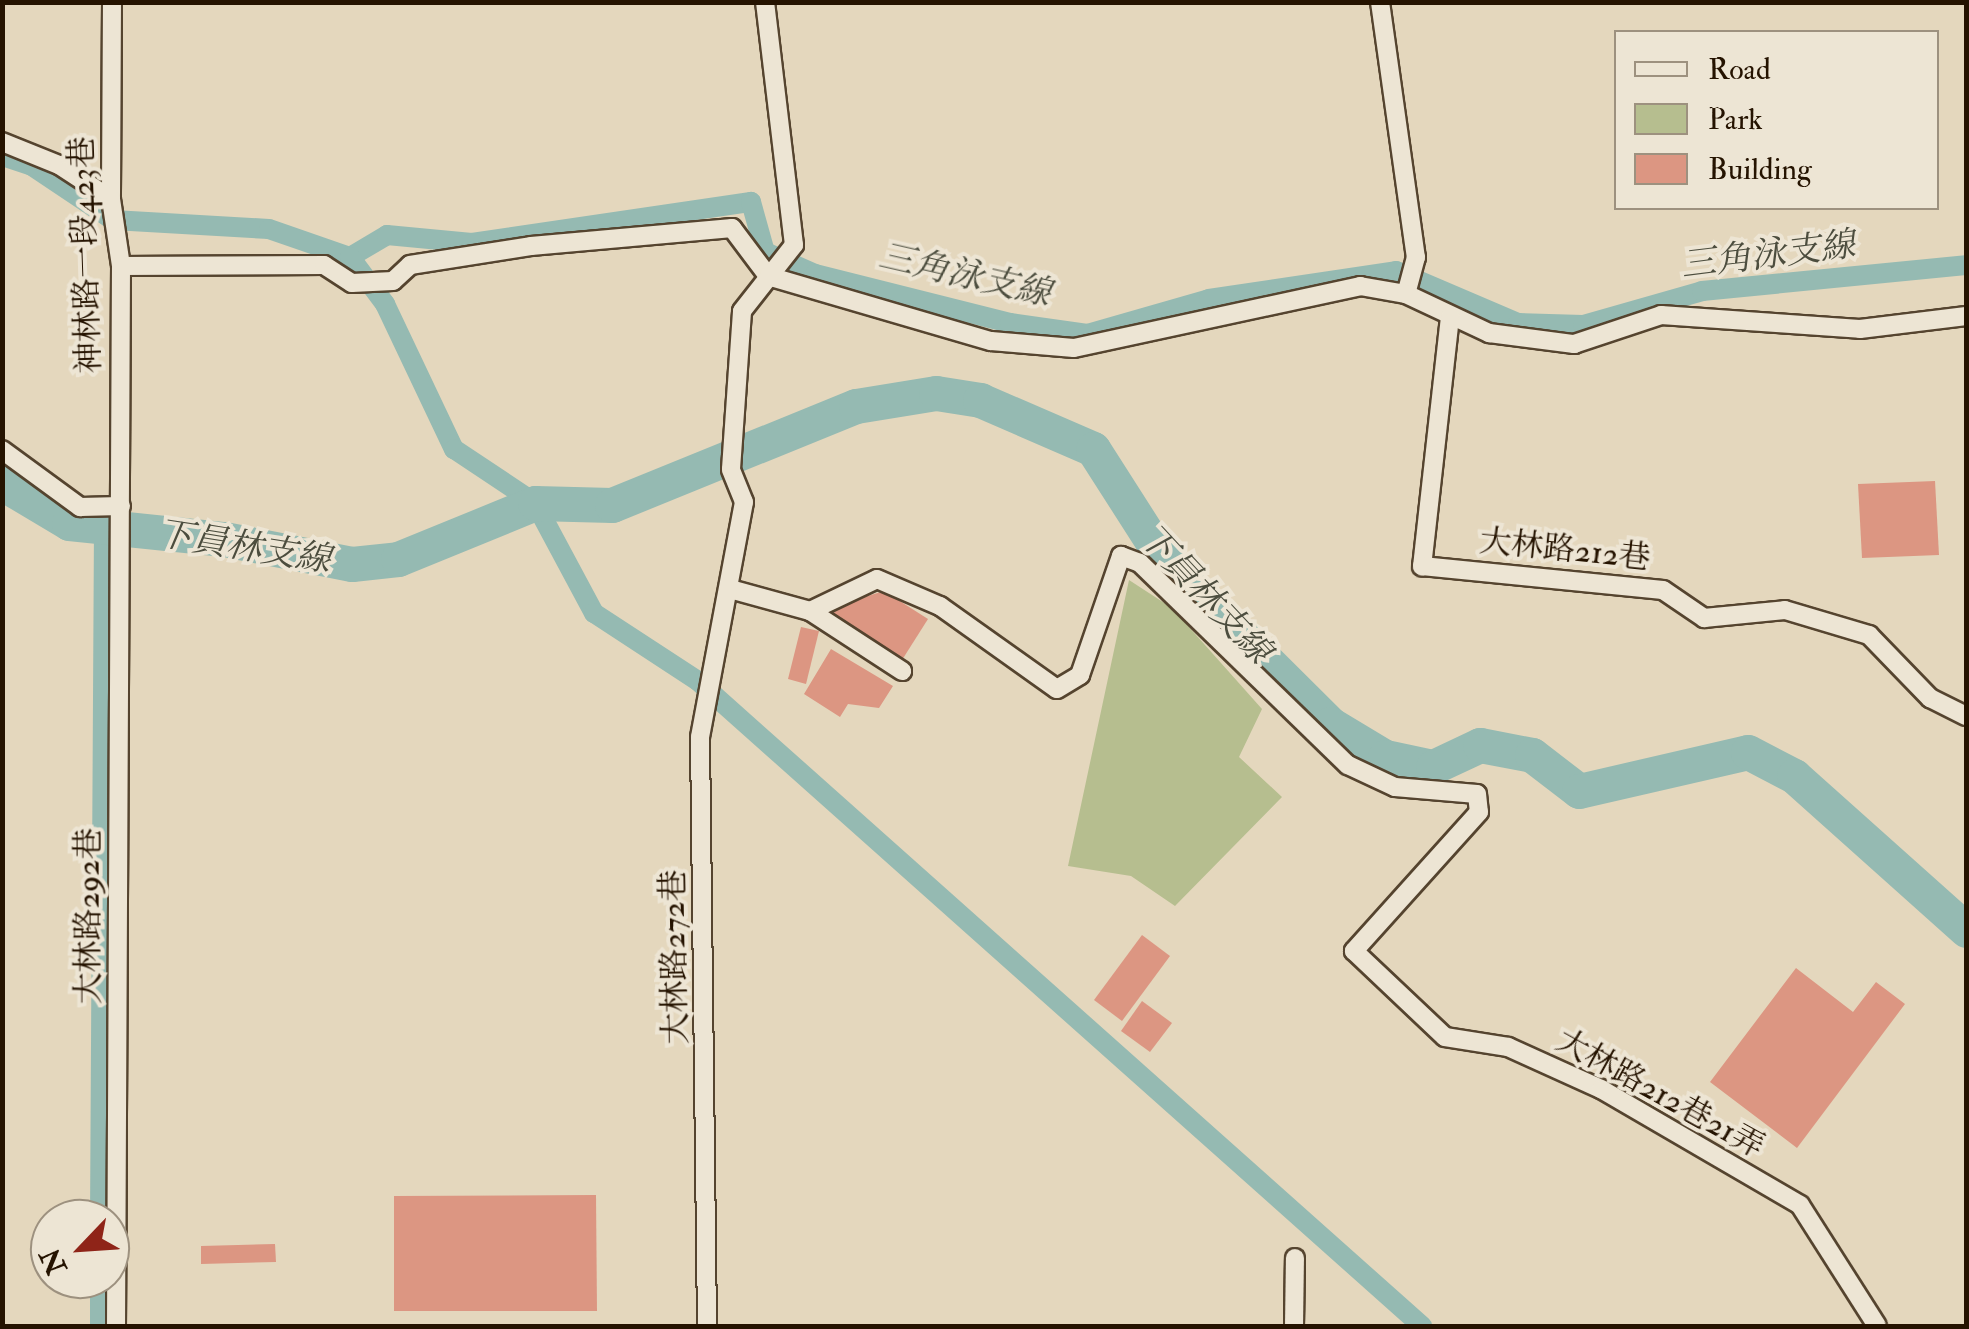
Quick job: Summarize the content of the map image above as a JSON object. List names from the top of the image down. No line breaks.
{"streets":{"street":["神林路一段423巷","大林路212巷","大林路292巷","大林路272巷","大林路212巷21弄"]},"crossings":[["神林路一段423巷","大林路292巷"]],"water":["三角泳支線","下員林支線"],"legend":["Road","Park","Building"],"north":"bottom left"}
